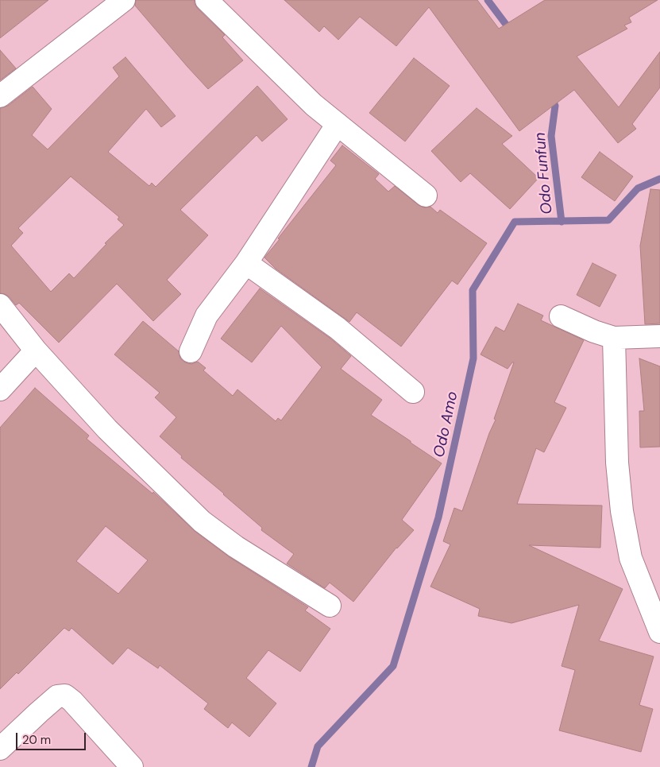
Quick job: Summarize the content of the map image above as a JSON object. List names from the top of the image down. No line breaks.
{"water":["Odo Funfun","Odo Amo"],"scale_bar":"20 m"}
